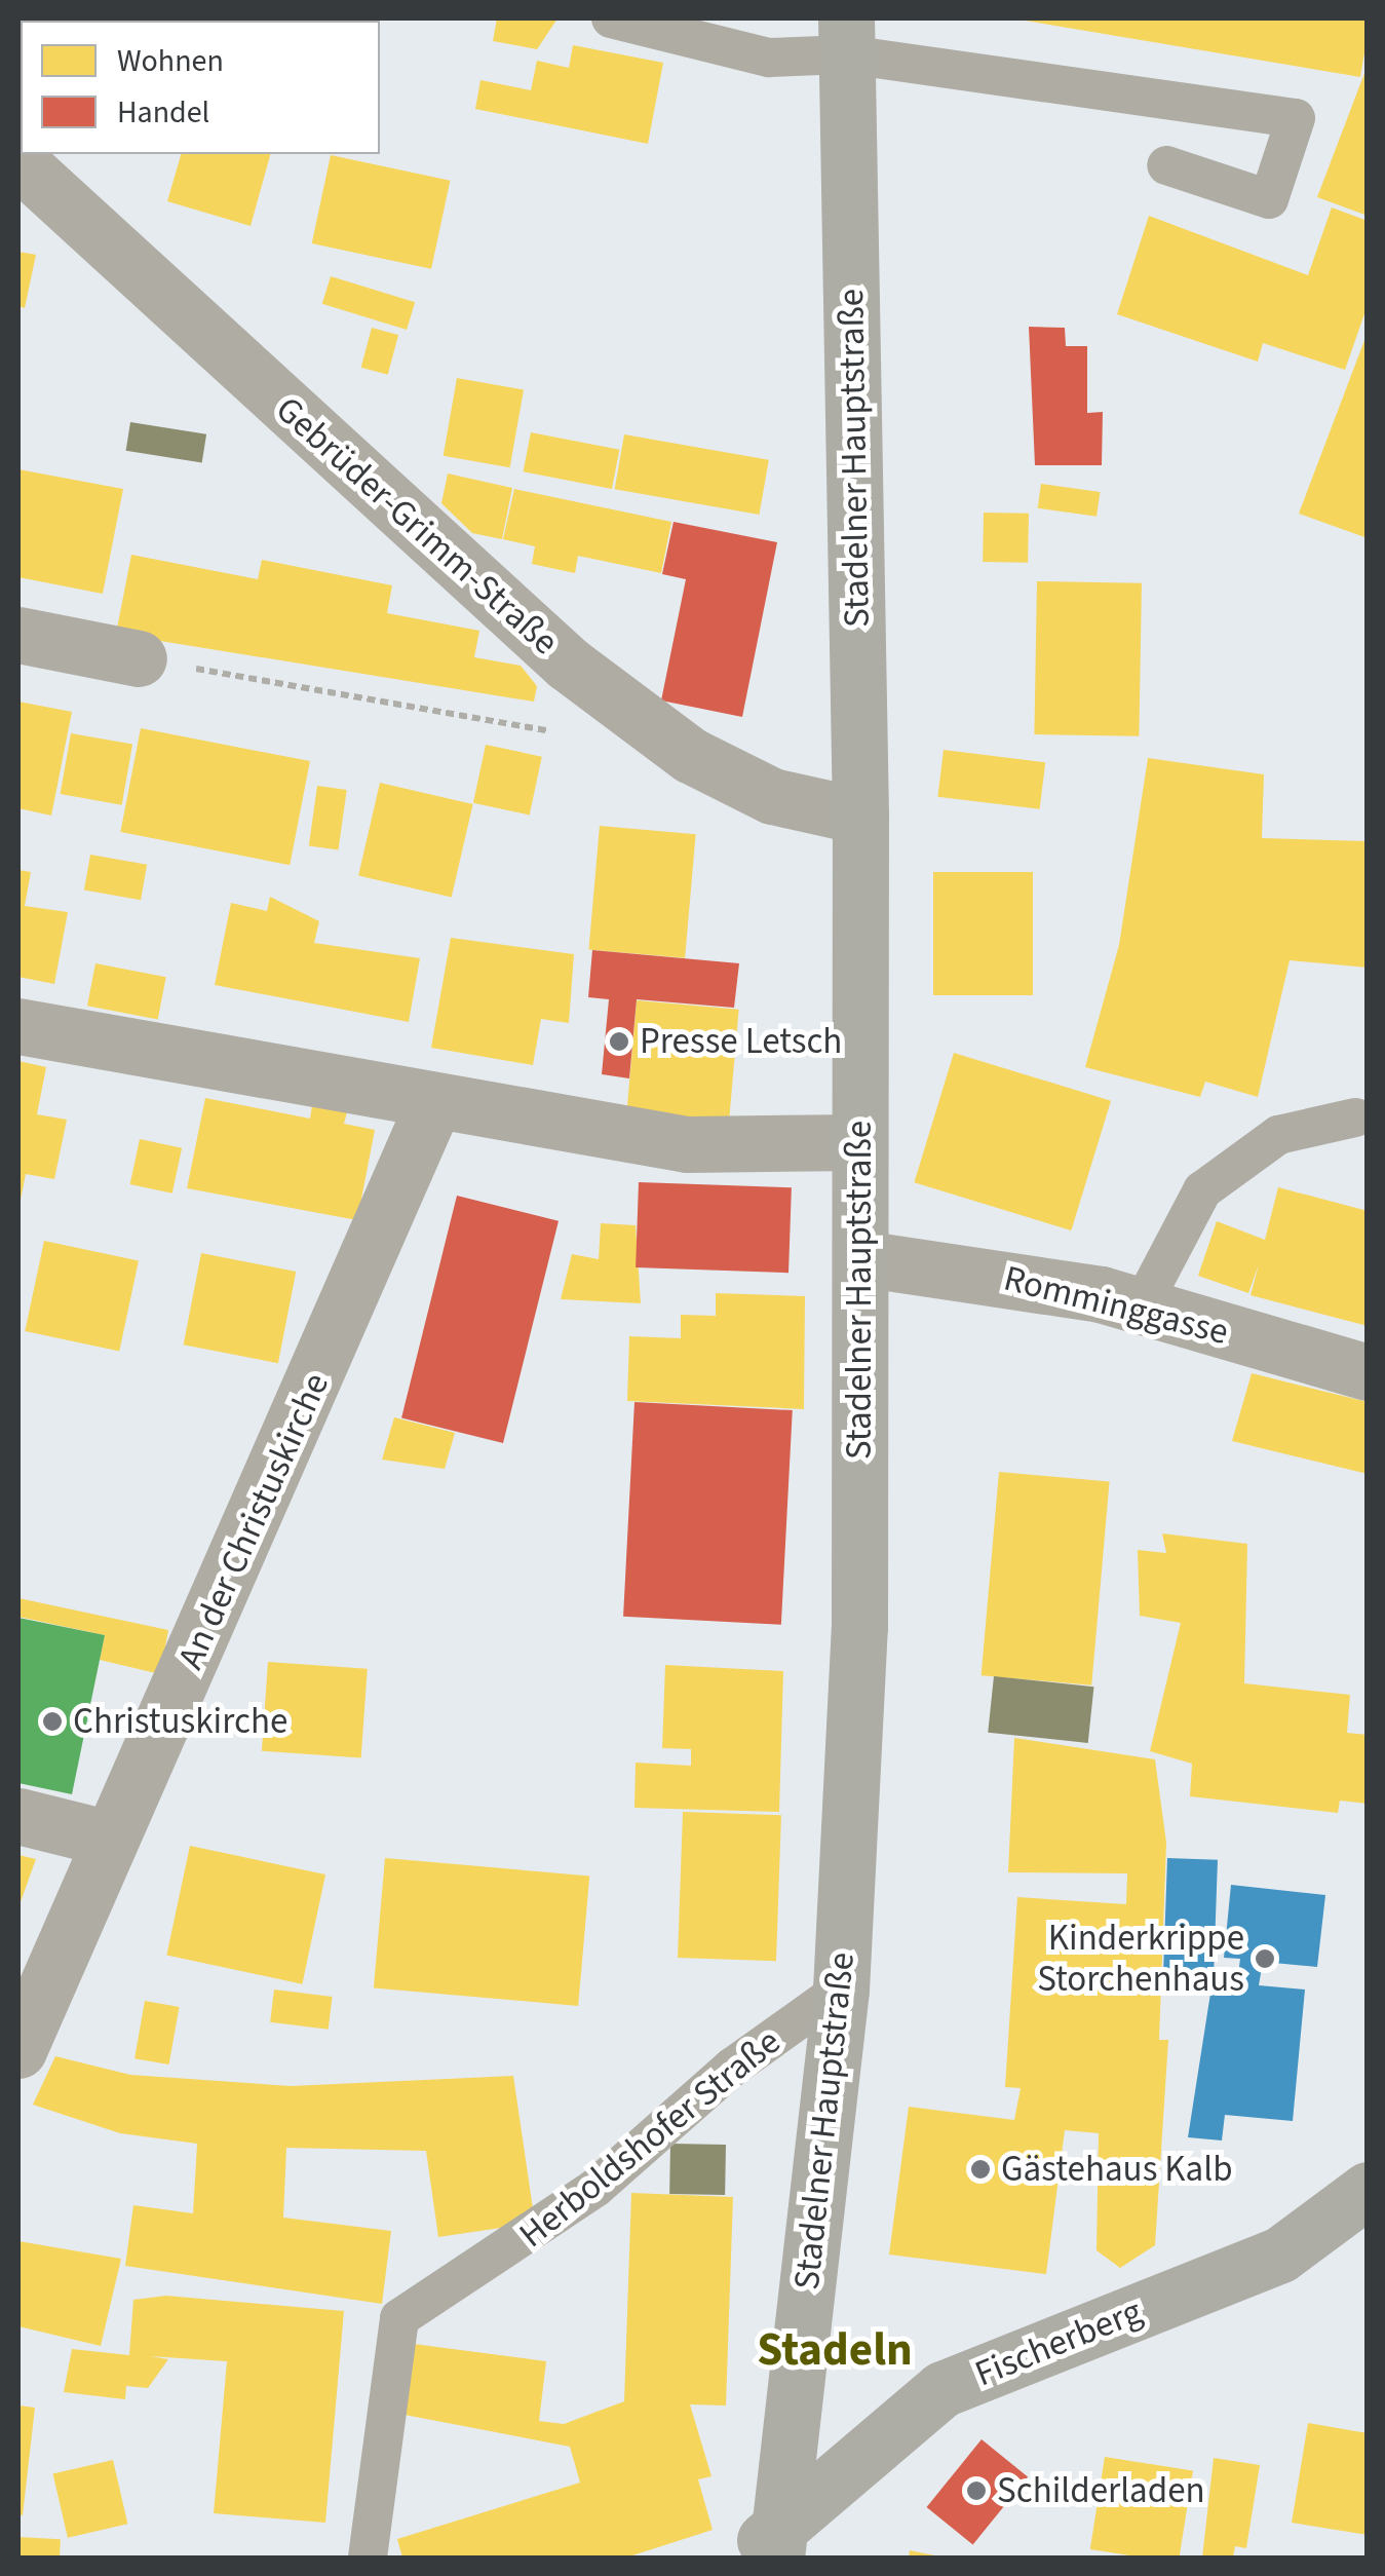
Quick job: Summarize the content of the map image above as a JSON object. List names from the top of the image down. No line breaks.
{"streets":{"main road":["Stadelner Hauptstraße","Fischerberg"],"street":["Gebrüder-Grimm-Straße","Romminggasse","An der Christuskirche"],"lane":["Herboldshofer Straße"]},"crossings":[["Stadelner Hauptstraße","Gebrüder-Grimm-Straße"],["Stadelner Hauptstraße","Romminggasse"],["Stadelner Hauptstraße","Herboldshofer Straße"],["Stadelner Hauptstraße","Fischerberg"]],"districts":["Stadeln"],"places":["Presse Letsch","Christuskirche","Kinderkrippe Storchenhaus","Gästehaus Kalb","Schilderladen"],"legend":["Wohnen","Handel"]}
